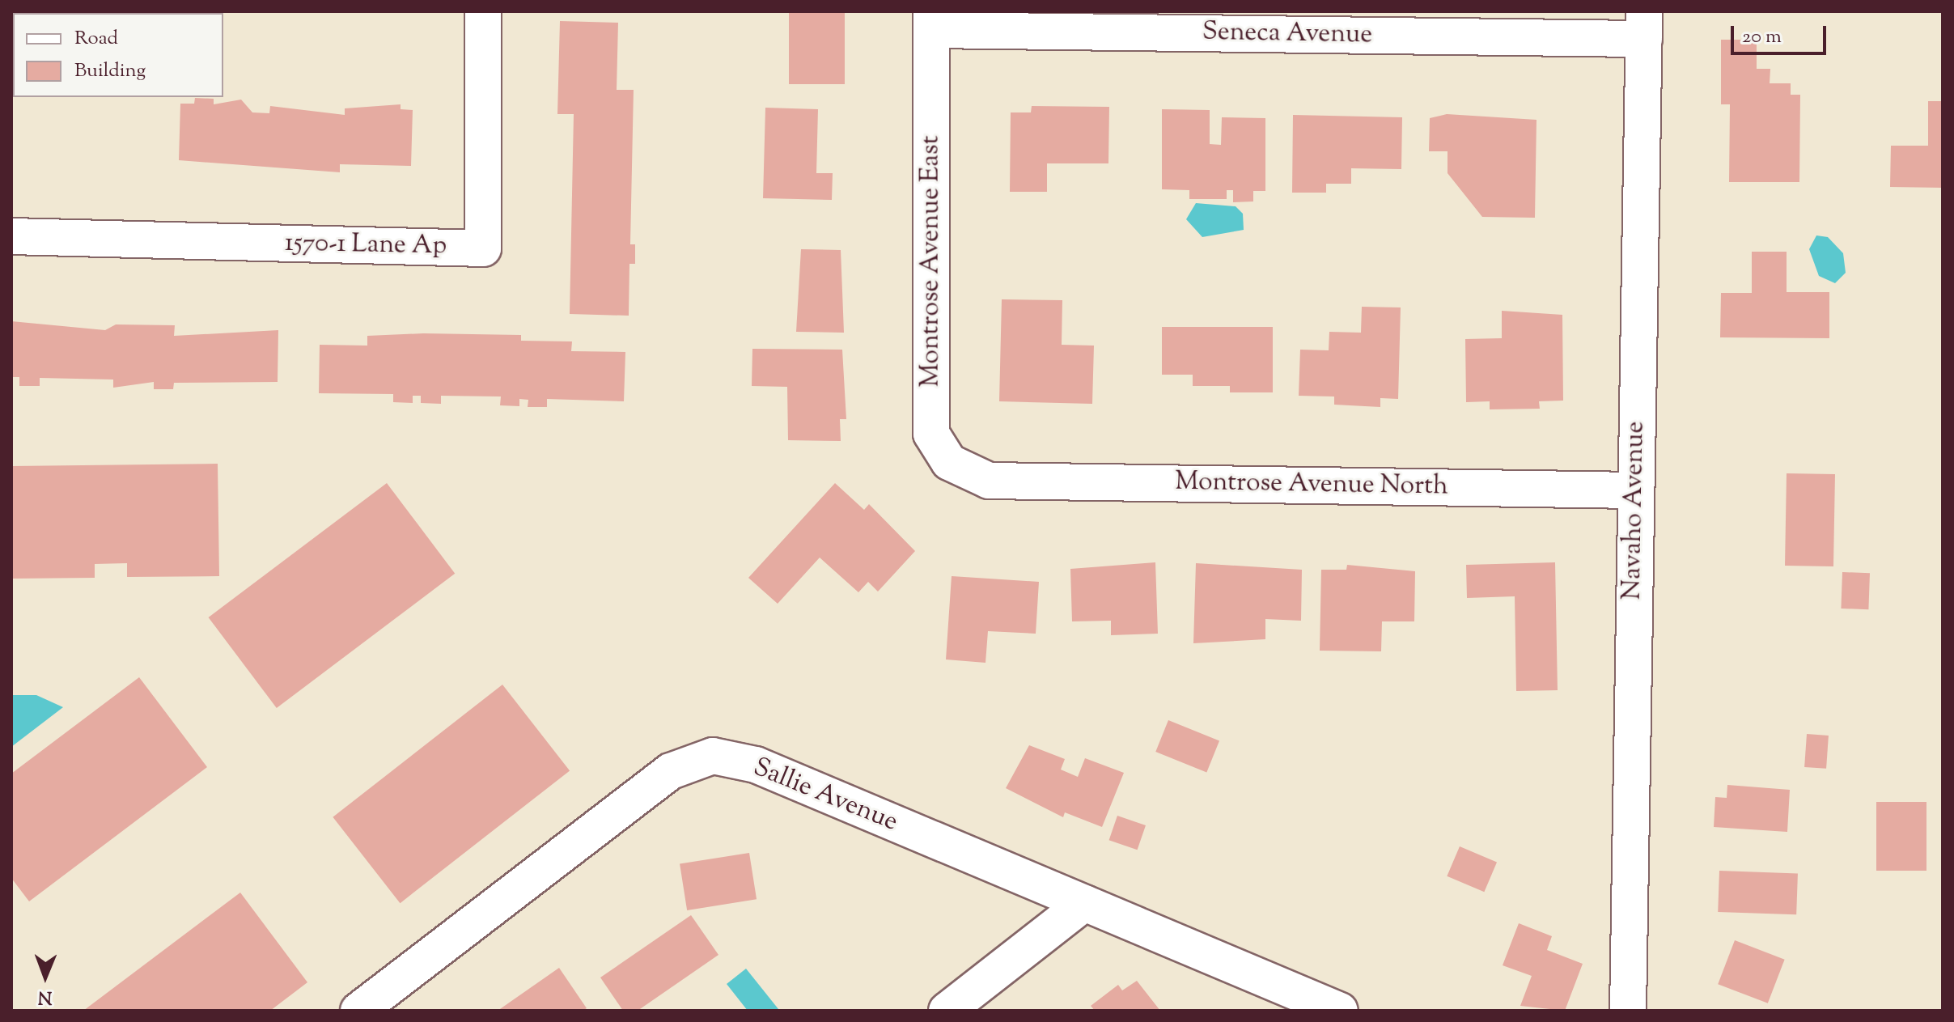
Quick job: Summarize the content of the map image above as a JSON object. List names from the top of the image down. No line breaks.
{"streets":{"street":["Seneca Avenue","1570-1 Lane Ap","Montrose Avenue East","Montrose Avenue North","Navaho Avenue","Sallie Avenue"]},"crossings":[["Seneca Avenue","Montrose Avenue East"],["Seneca Avenue","Navaho Avenue"],["Montrose Avenue East","Montrose Avenue North"],["Montrose Avenue North","Navaho Avenue"]],"legend":["Road","Building"],"scale_bar":"20 m","north":"bottom"}
